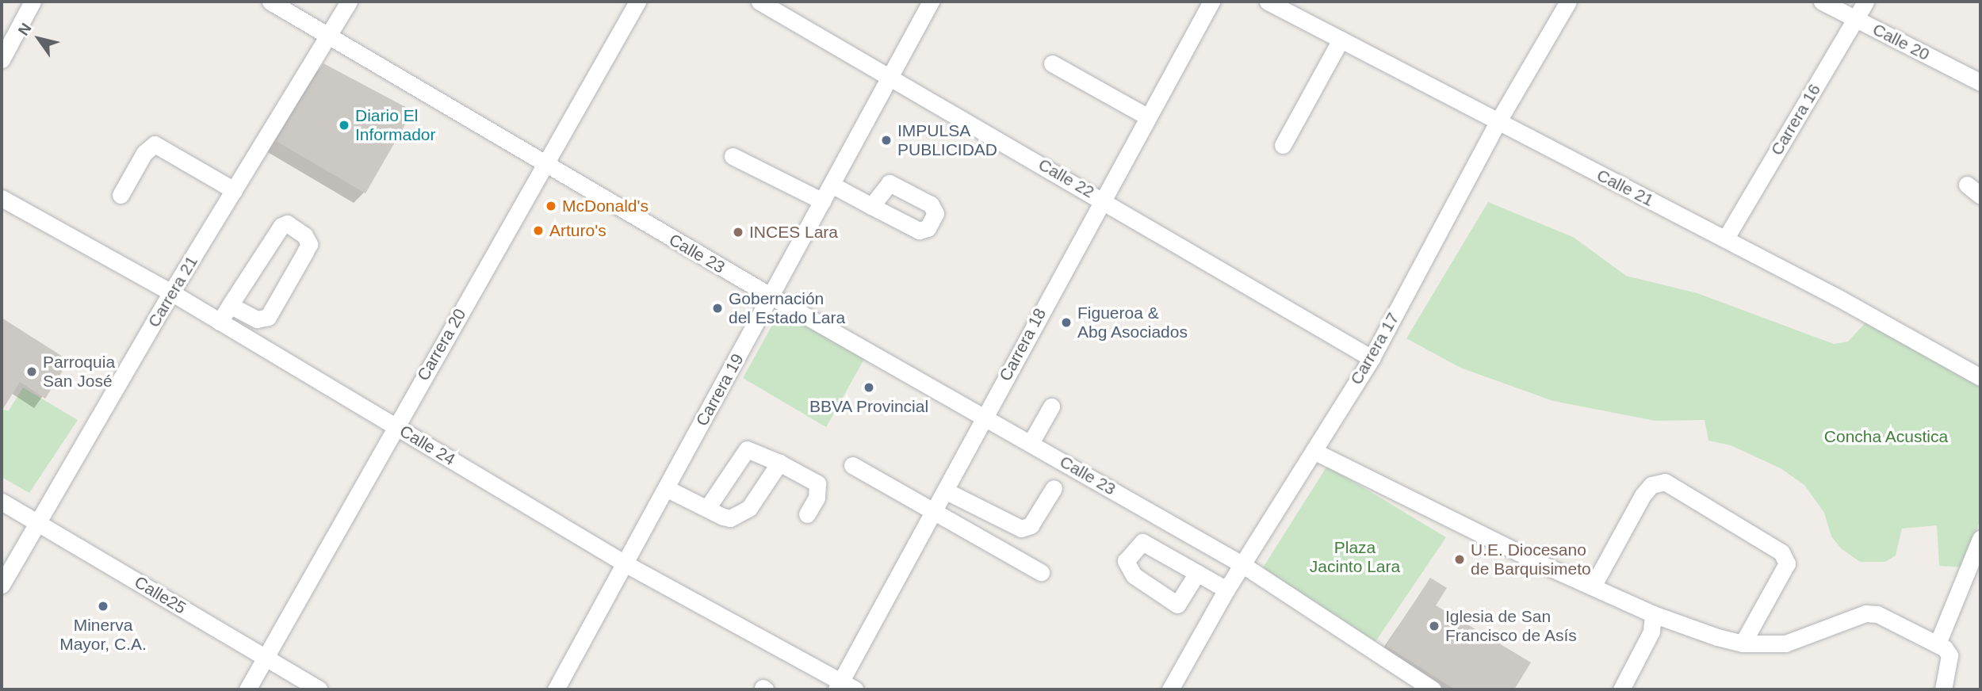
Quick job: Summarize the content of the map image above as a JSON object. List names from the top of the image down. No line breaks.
{"streets":{"street":["Calle 20","Carrera 16","Calle 22","Calle 21","Calle 23","Carrera 21","Carrera 20","Carrera 18","Carrera 17","Carrera 19","Calle 24","Calle25"]},"crossings":[["Calle 20","Carrera 16"],["Carrera 16","Calle 21"],["Calle 22","Carrera 18"],["Calle 22","Carrera 17"],["Calle 22","Carrera 19"],["Calle 21","Carrera 17"],["Calle 23","Carrera 21"],["Calle 23","Carrera 20"],["Calle 23","Carrera 18"],["Calle 23","Carrera 17"],["Calle 23","Carrera 19"],["Carrera 21","Calle 24"],["Carrera 21","Calle25"],["Carrera 20","Calle 24"],["Carrera 20","Calle25"],["Carrera 18","Calle 24"],["Carrera 19","Calle 24"]],"parks":["Concha Acustica","Plaza Jacinto Lara"],"places":["Diario El Informador","IMPULSA PUBLICIDAD","McDonald's","Arturo's","INCES Lara","Gobernación del Estado Lara","Figueroa & Abg Asociados","Parroquia San José","BBVA Provincial","U.E. Diocesano de Barquisimeto","Minerva Mayor, C.A.","Iglesia de San Francisco de Asís"],"north":"top left"}
